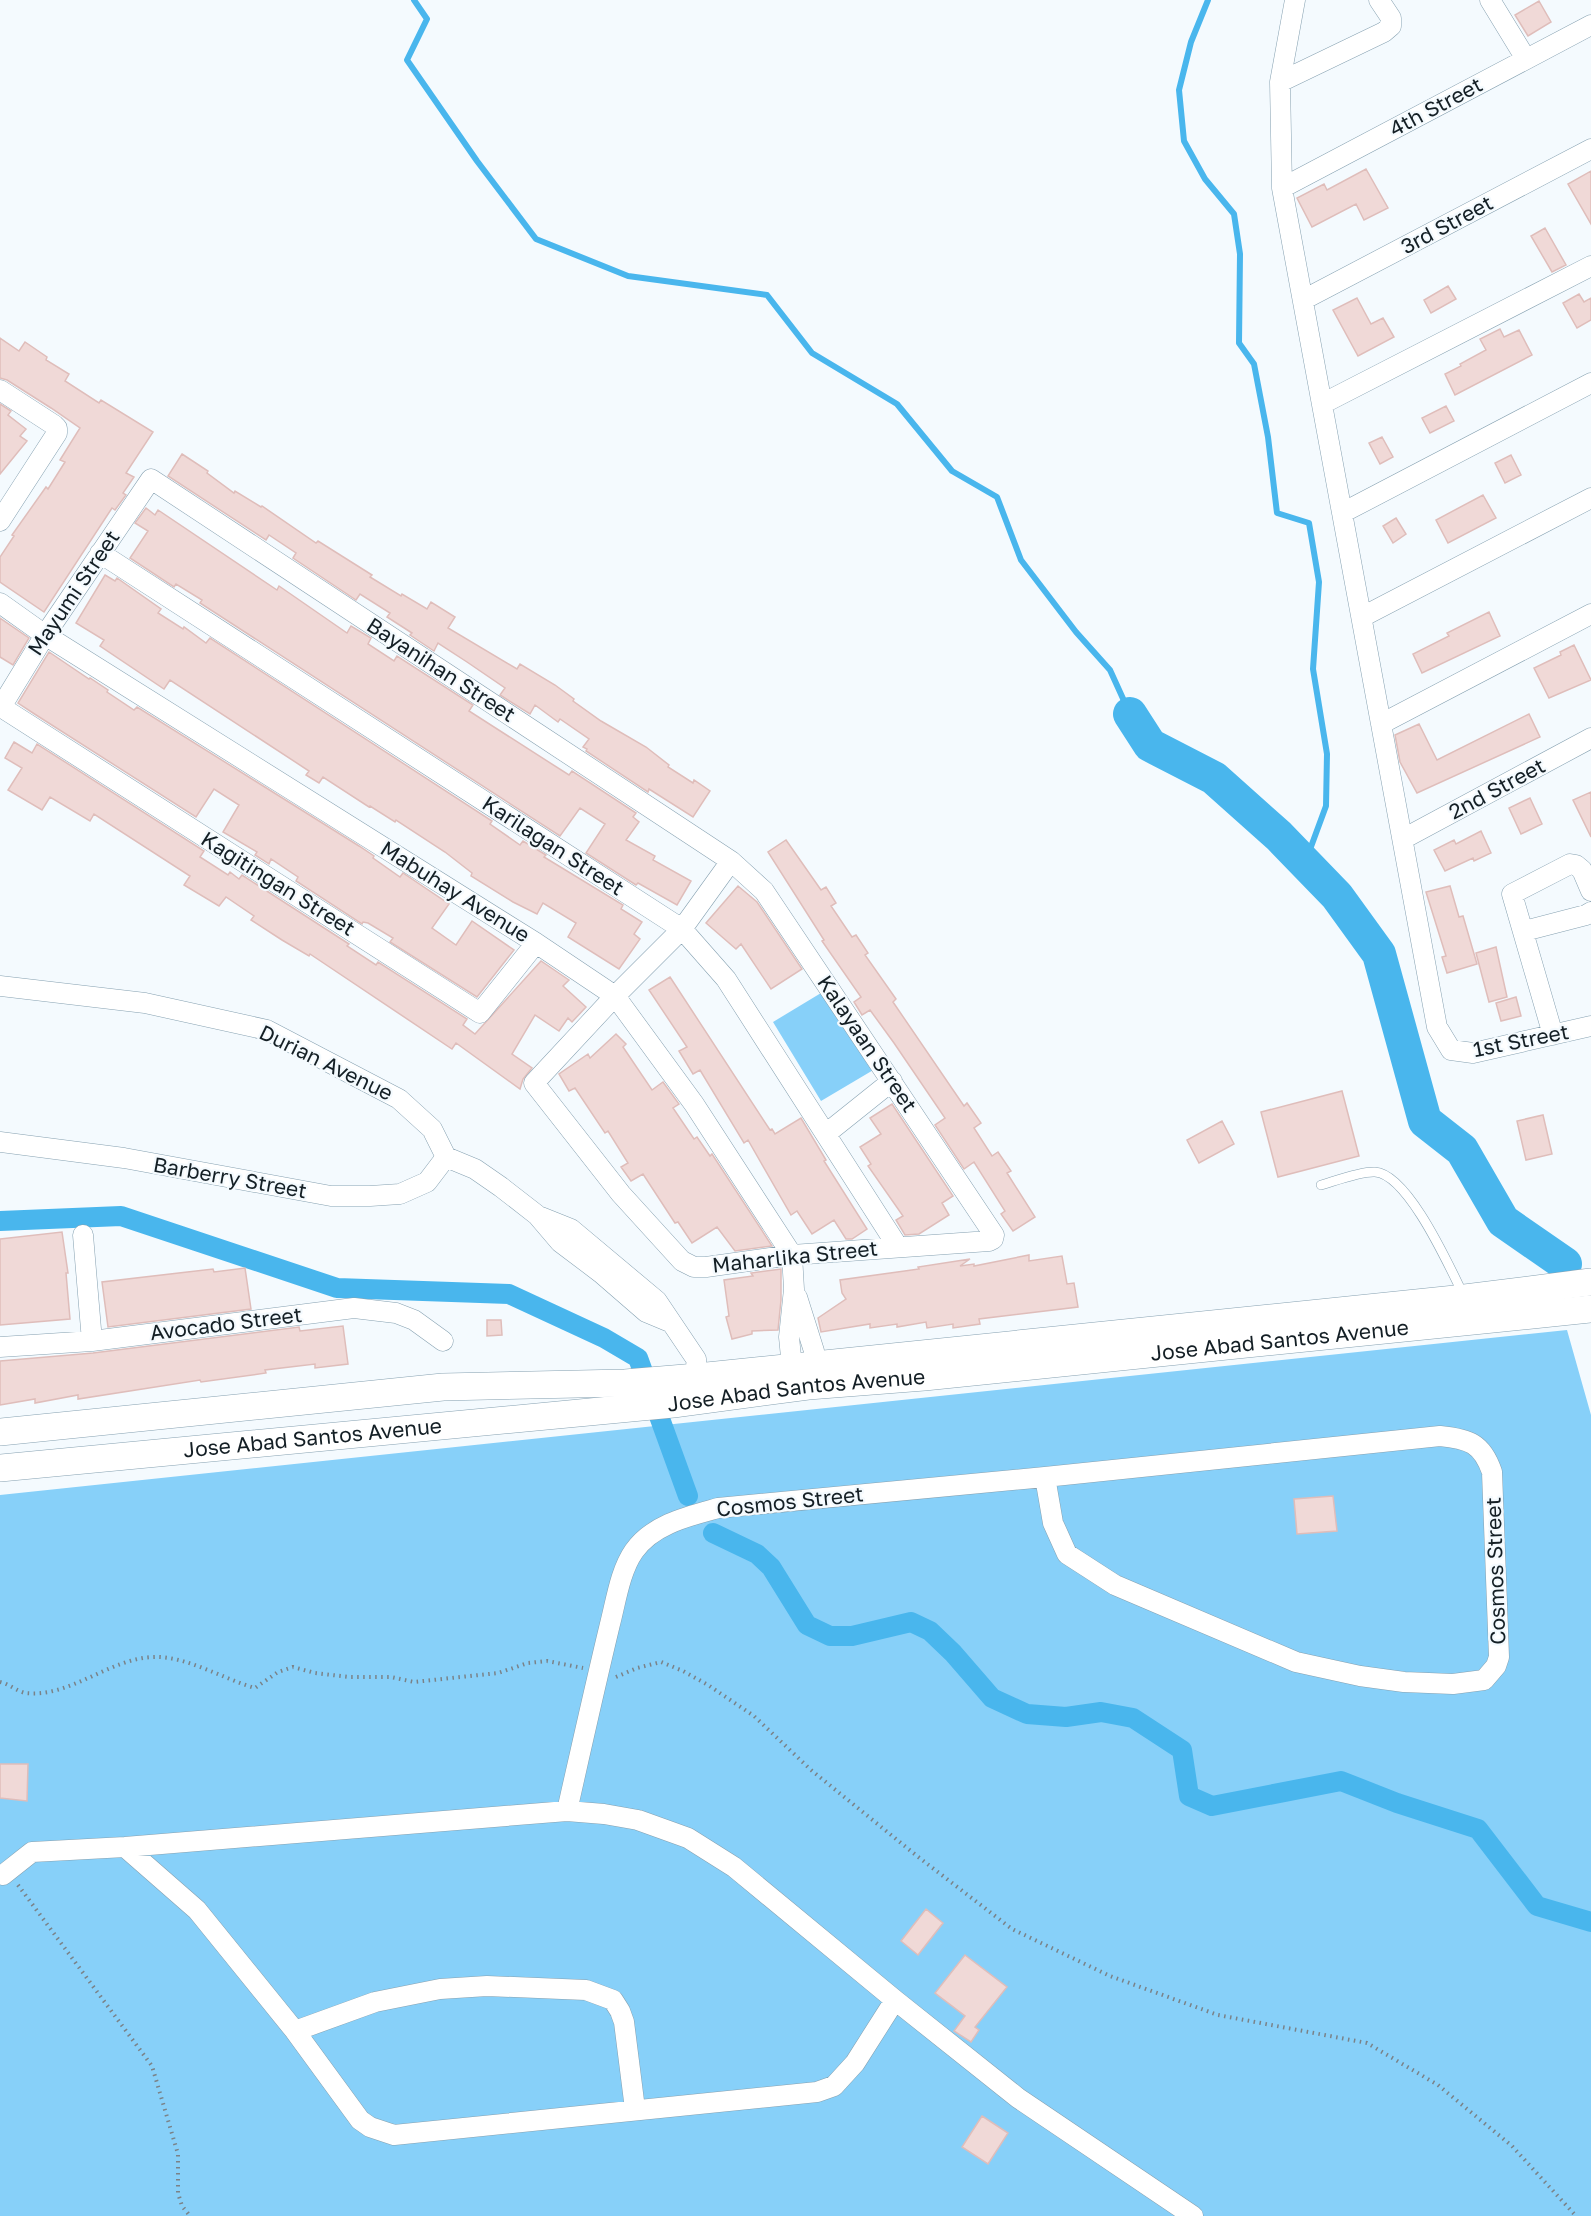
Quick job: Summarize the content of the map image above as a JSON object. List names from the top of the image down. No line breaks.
{"streets":{"main road":["Jose Abad Santos Avenue"],"street":["4th Street","3rd Street","Mayumi Street","Bayanihan Street","2nd Street","Karilagan Street","Kagitingan Street","Mabuhay Avenue","1st Street","Kalayaan Street","Durian Avenue","Barberry Street","Maharlika Street","Avocado Street","Cosmos Street"]},"crossings":[["Mayumi Street","Bayanihan Street"],["Mayumi Street","Karilagan Street"],["Mayumi Street","Kagitingan Street"],["Mayumi Street","Mabuhay Avenue"],["Bayanihan Street","Kalayaan Street"],["2nd Street","1st Street"],["Karilagan Street","Maharlika Street"],["Kagitingan Street","Mabuhay Avenue"],["Mabuhay Avenue","Maharlika Street"],["Mabuhay Avenue","Jose Abad Santos Avenue"],["Kalayaan Street","Maharlika Street"],["Durian Avenue","Barberry Street"]]}
